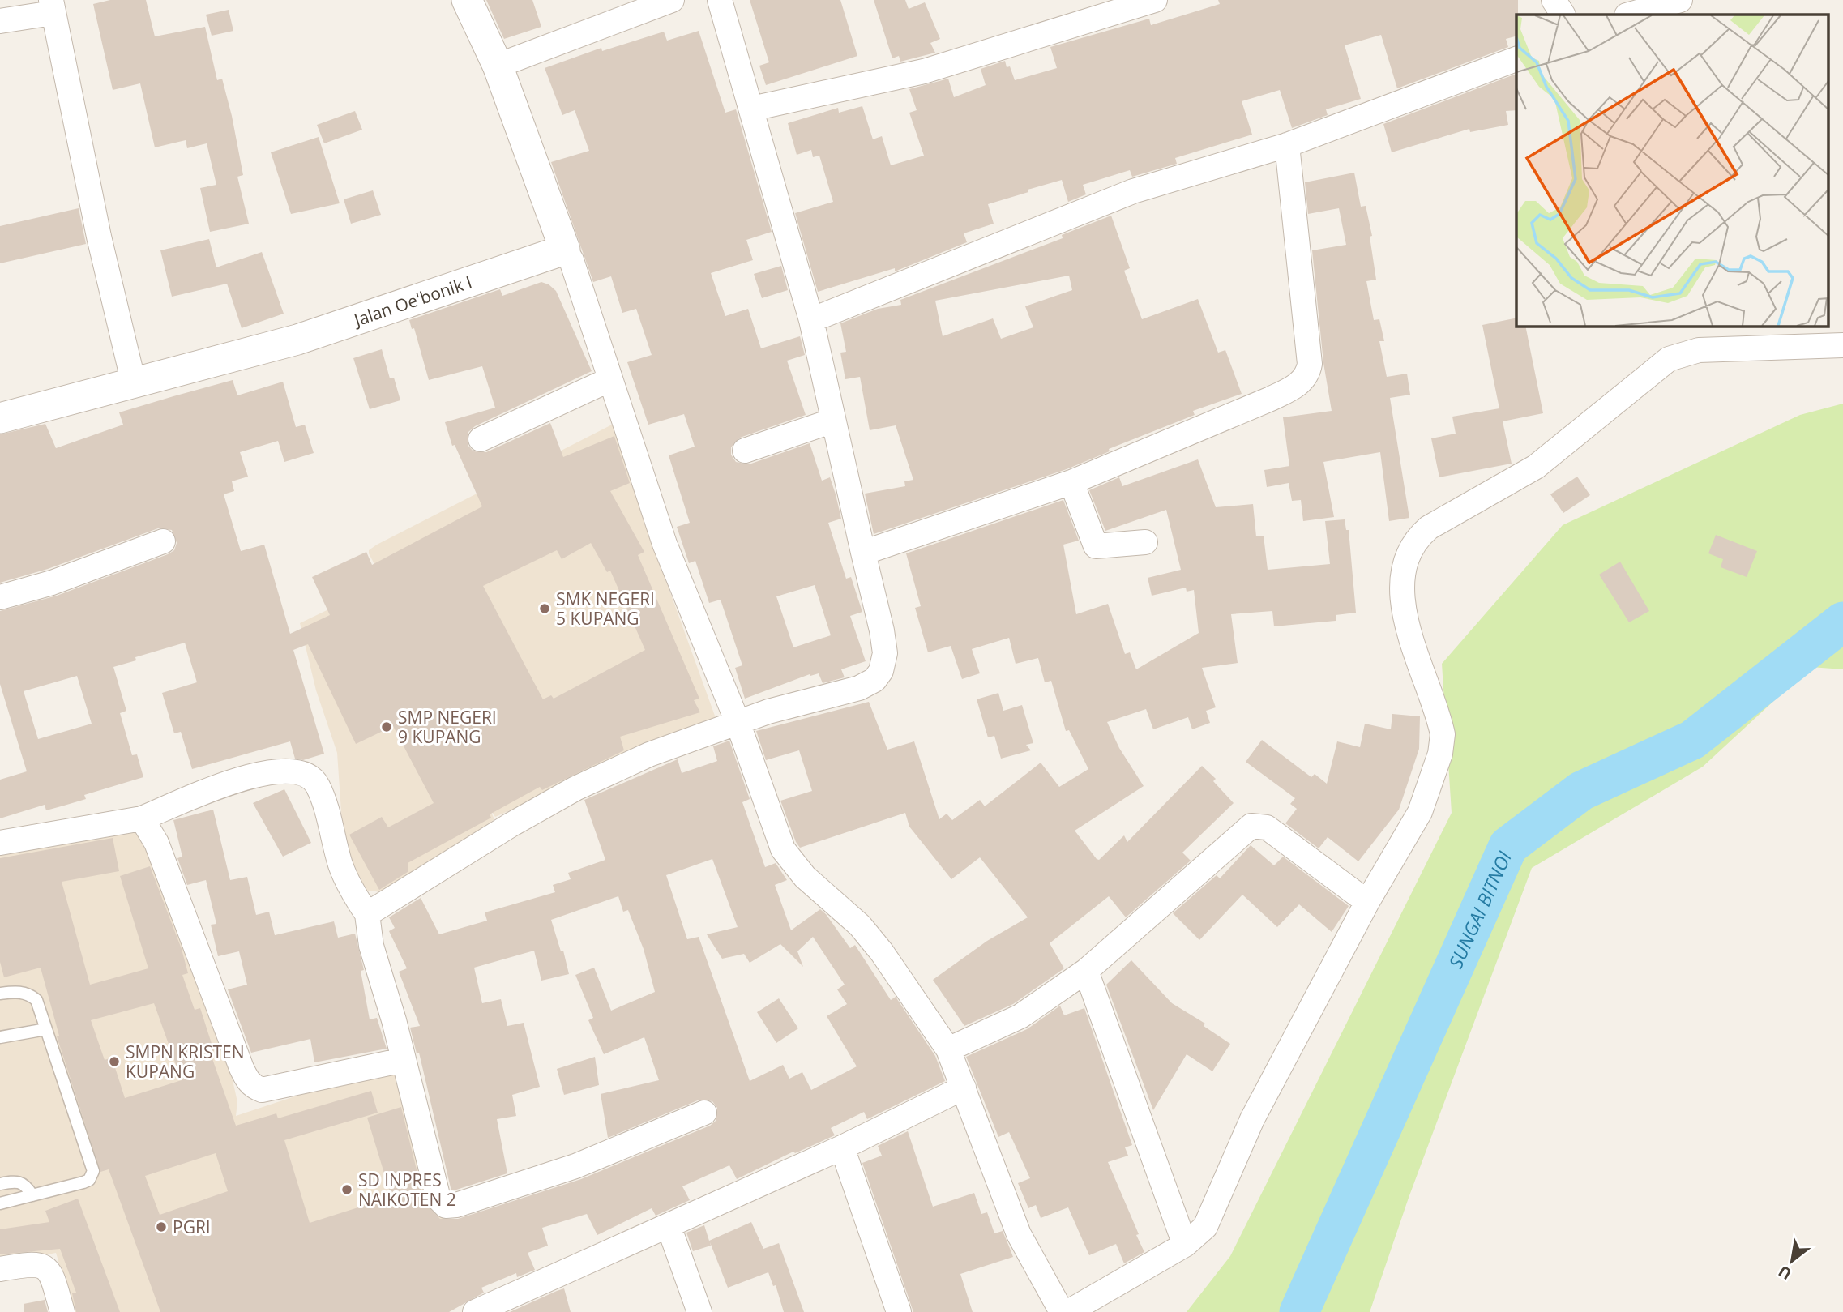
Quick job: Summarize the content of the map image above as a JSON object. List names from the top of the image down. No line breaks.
{"streets":{"street":["Jalan Oe'bonik I"]},"water":["SUNGAI BITNOI"],"places":["SMK NEGERI 5 KUPANG","SMP NEGERI 9 KUPANG","SMPN KRISTEN KUPANG","SD INPRES NAIKOTEN 2","PGRI"],"north":"bottom left"}
